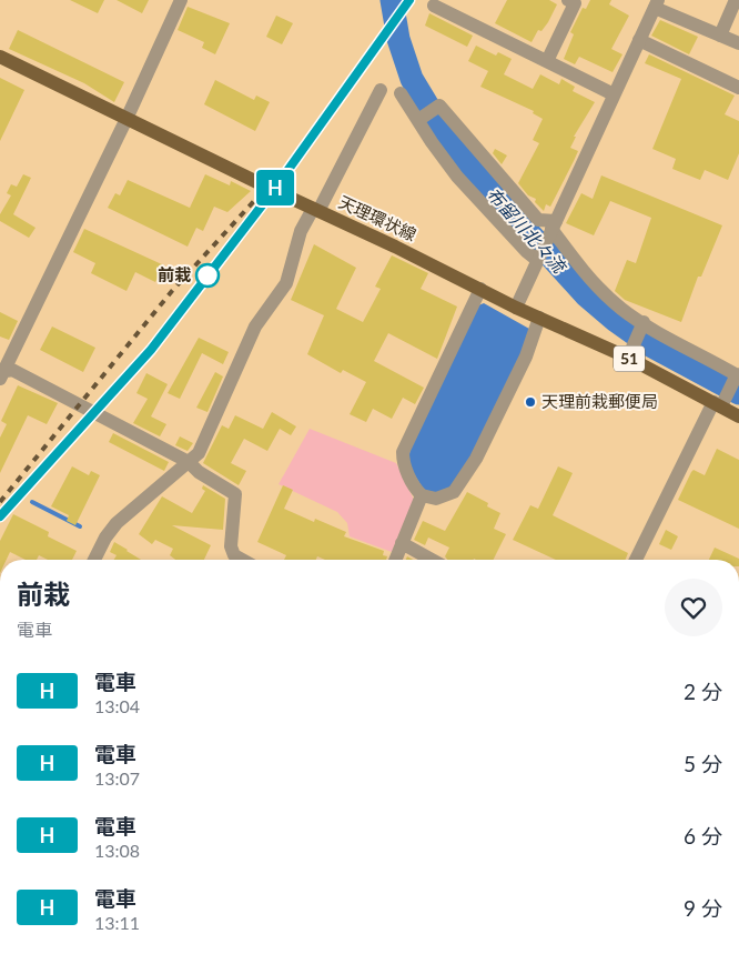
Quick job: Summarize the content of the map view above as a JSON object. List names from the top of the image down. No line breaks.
{"streets":{"main road":["天理環状線","51"]},"water":["布留川北々流"],"places":["前栽","天理前栽郵便局"],"page":{"on_map":"H","heading":["前栽","電車"],"list":[{"mark":"H","name":"電車","note":"13:04","value":"2 分"},{"mark":"H","name":"電車","note":"13:07","value":"5 分"},{"mark":"H","name":"電車","note":"13:08","value":"6 分"},{"mark":"H","name":"電車","note":"13:11","value":"9 分"}]}}
